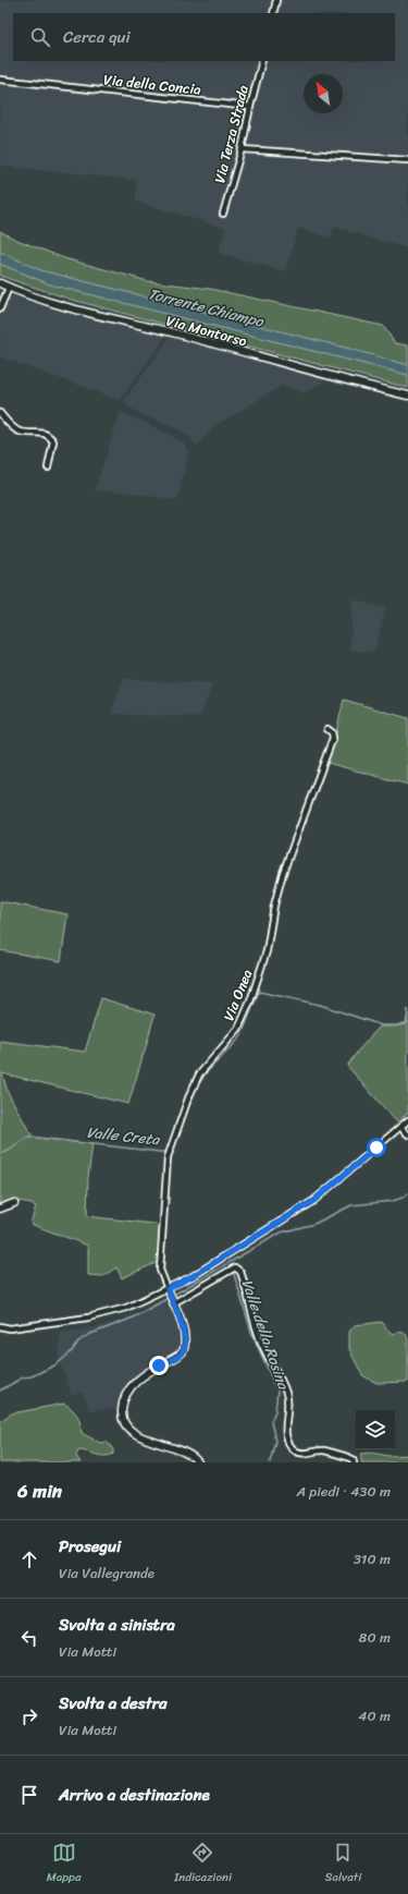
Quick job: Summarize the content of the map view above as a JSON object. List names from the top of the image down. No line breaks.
{"streets":{"main road":["Via Montorso"],"street":["Via della Concia","Via Terza Strada","Via Onea"]},"crossings":[["Via della Concia","Via Terza Strada"]],"water":["Torrente Chiampo","Valle Creta","Valle della Rosina"],"north":"top left","page":{"search":"Cerca qui","heading":["6 min","A piedi · 430 m"],"list":[["Prosegui","Via Vallegrande","310 m"],["Svolta a sinistra","Via Motti","80 m"],["Svolta a destra","Via Motti","40 m"],"Arrivo a destinazione"],"nav":["Mappa","Indicazioni","Salvati"]}}
